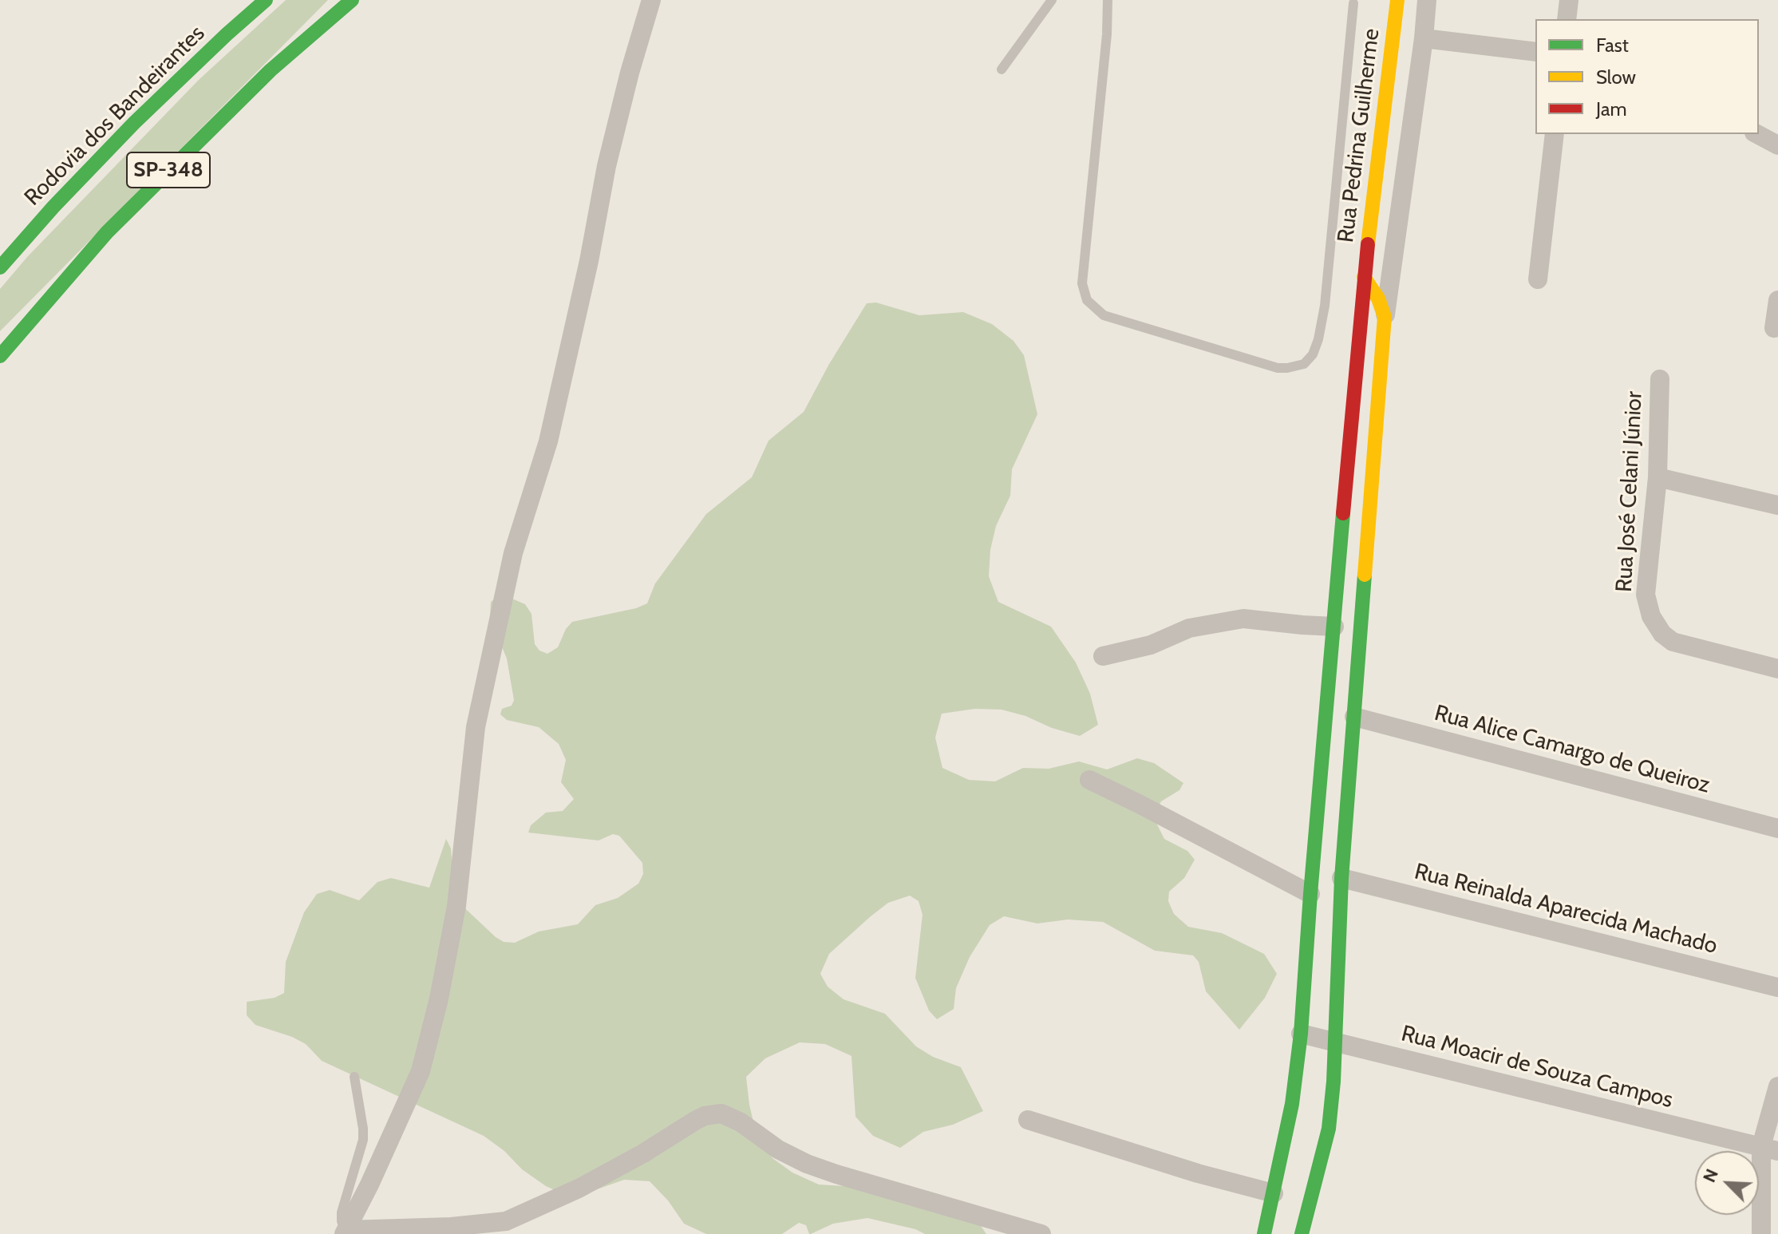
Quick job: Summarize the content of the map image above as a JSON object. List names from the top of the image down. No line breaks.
{"streets":{"main road":["Rodovia dos Bandeirantes","Rua Pedrina Guilherme","SP-348"],"street":["Rua José Celani Júnior","Rua Alice Camargo de Queiroz","Rua Reinalda Aparecida Machado","Rua Moacir de Souza Campos"]},"crossings":[["Rua Pedrina Guilherme","Rua Moacir de Souza Campos"]],"legend":["Fast","Slow","Jam"],"north":"top left"}
